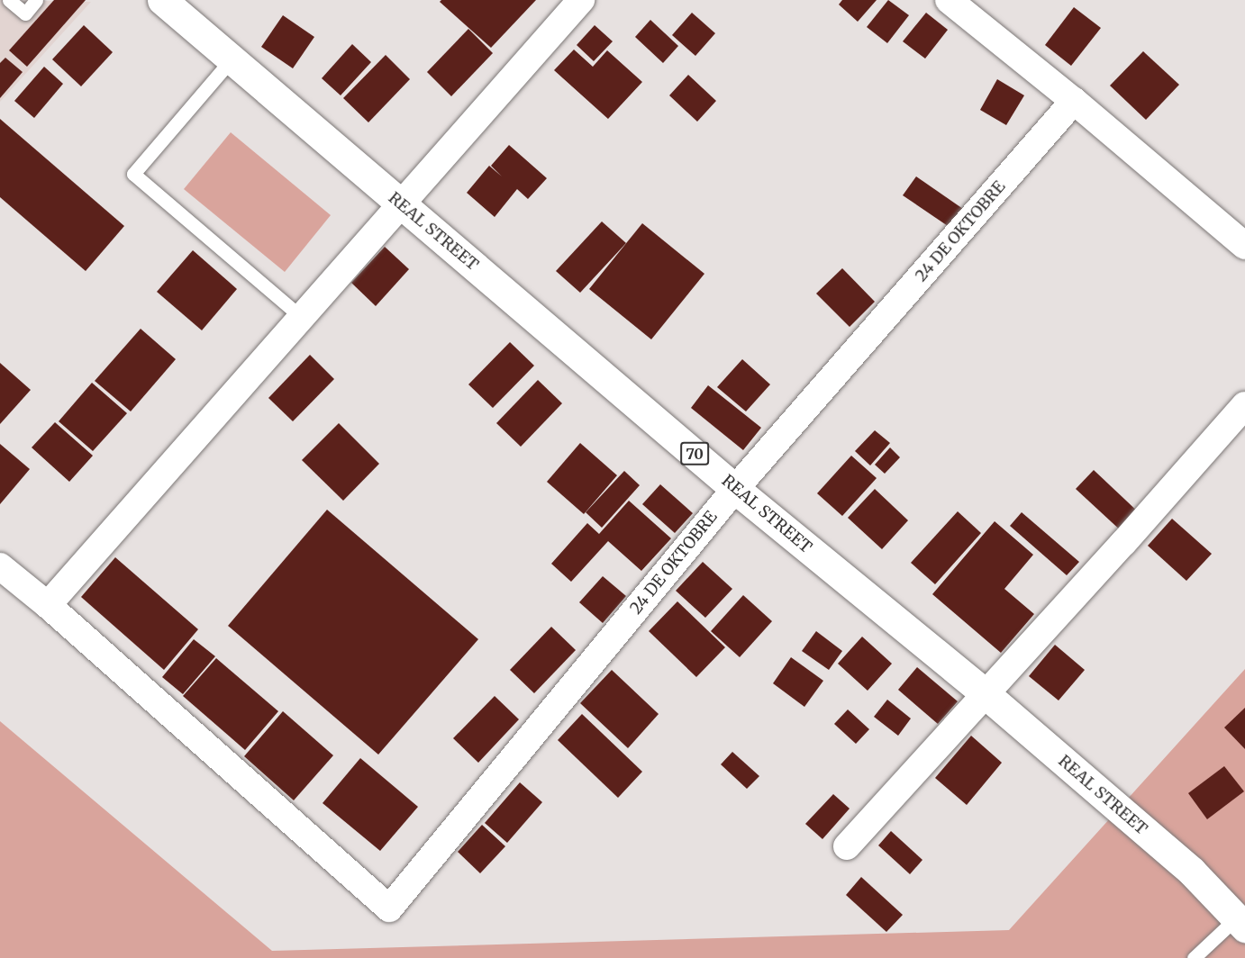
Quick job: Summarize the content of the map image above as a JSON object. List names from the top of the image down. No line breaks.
{"streets":{"highway":["REAL STREET","70"],"street":["24 DE OKTOBRE"]},"crossings":[["REAL STREET","24 DE OKTOBRE"]]}
